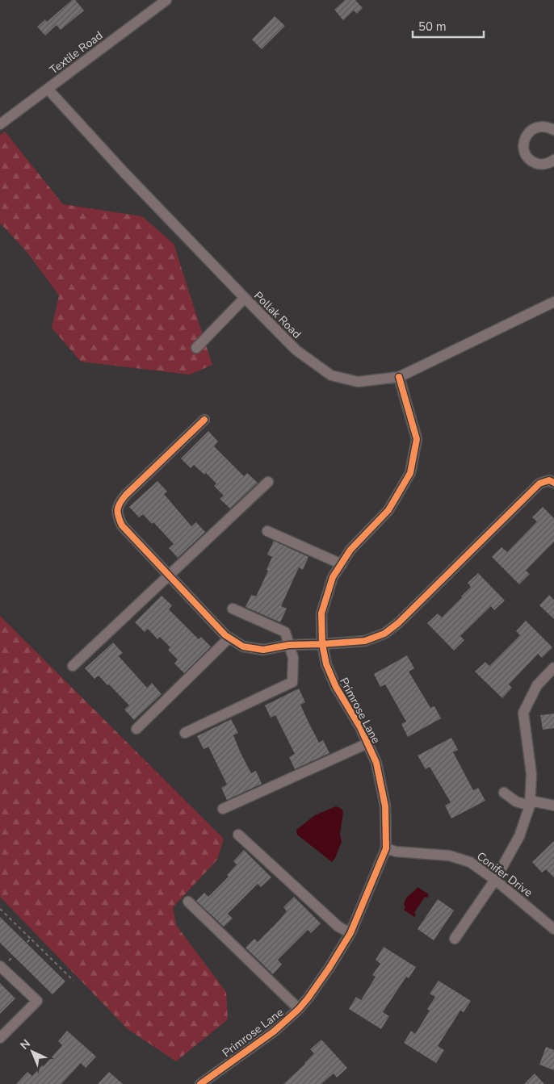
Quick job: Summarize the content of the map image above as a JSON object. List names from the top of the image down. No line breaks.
{"streets":{"street":["Textile Road","Pollak Road","Primrose Lane","Conifer Drive"]},"crossings":[["Textile Road","Pollak Road"],["Pollak Road","Primrose Lane"],["Primrose Lane","Conifer Drive"]],"scale_bar":"50 m","north":"top left"}
